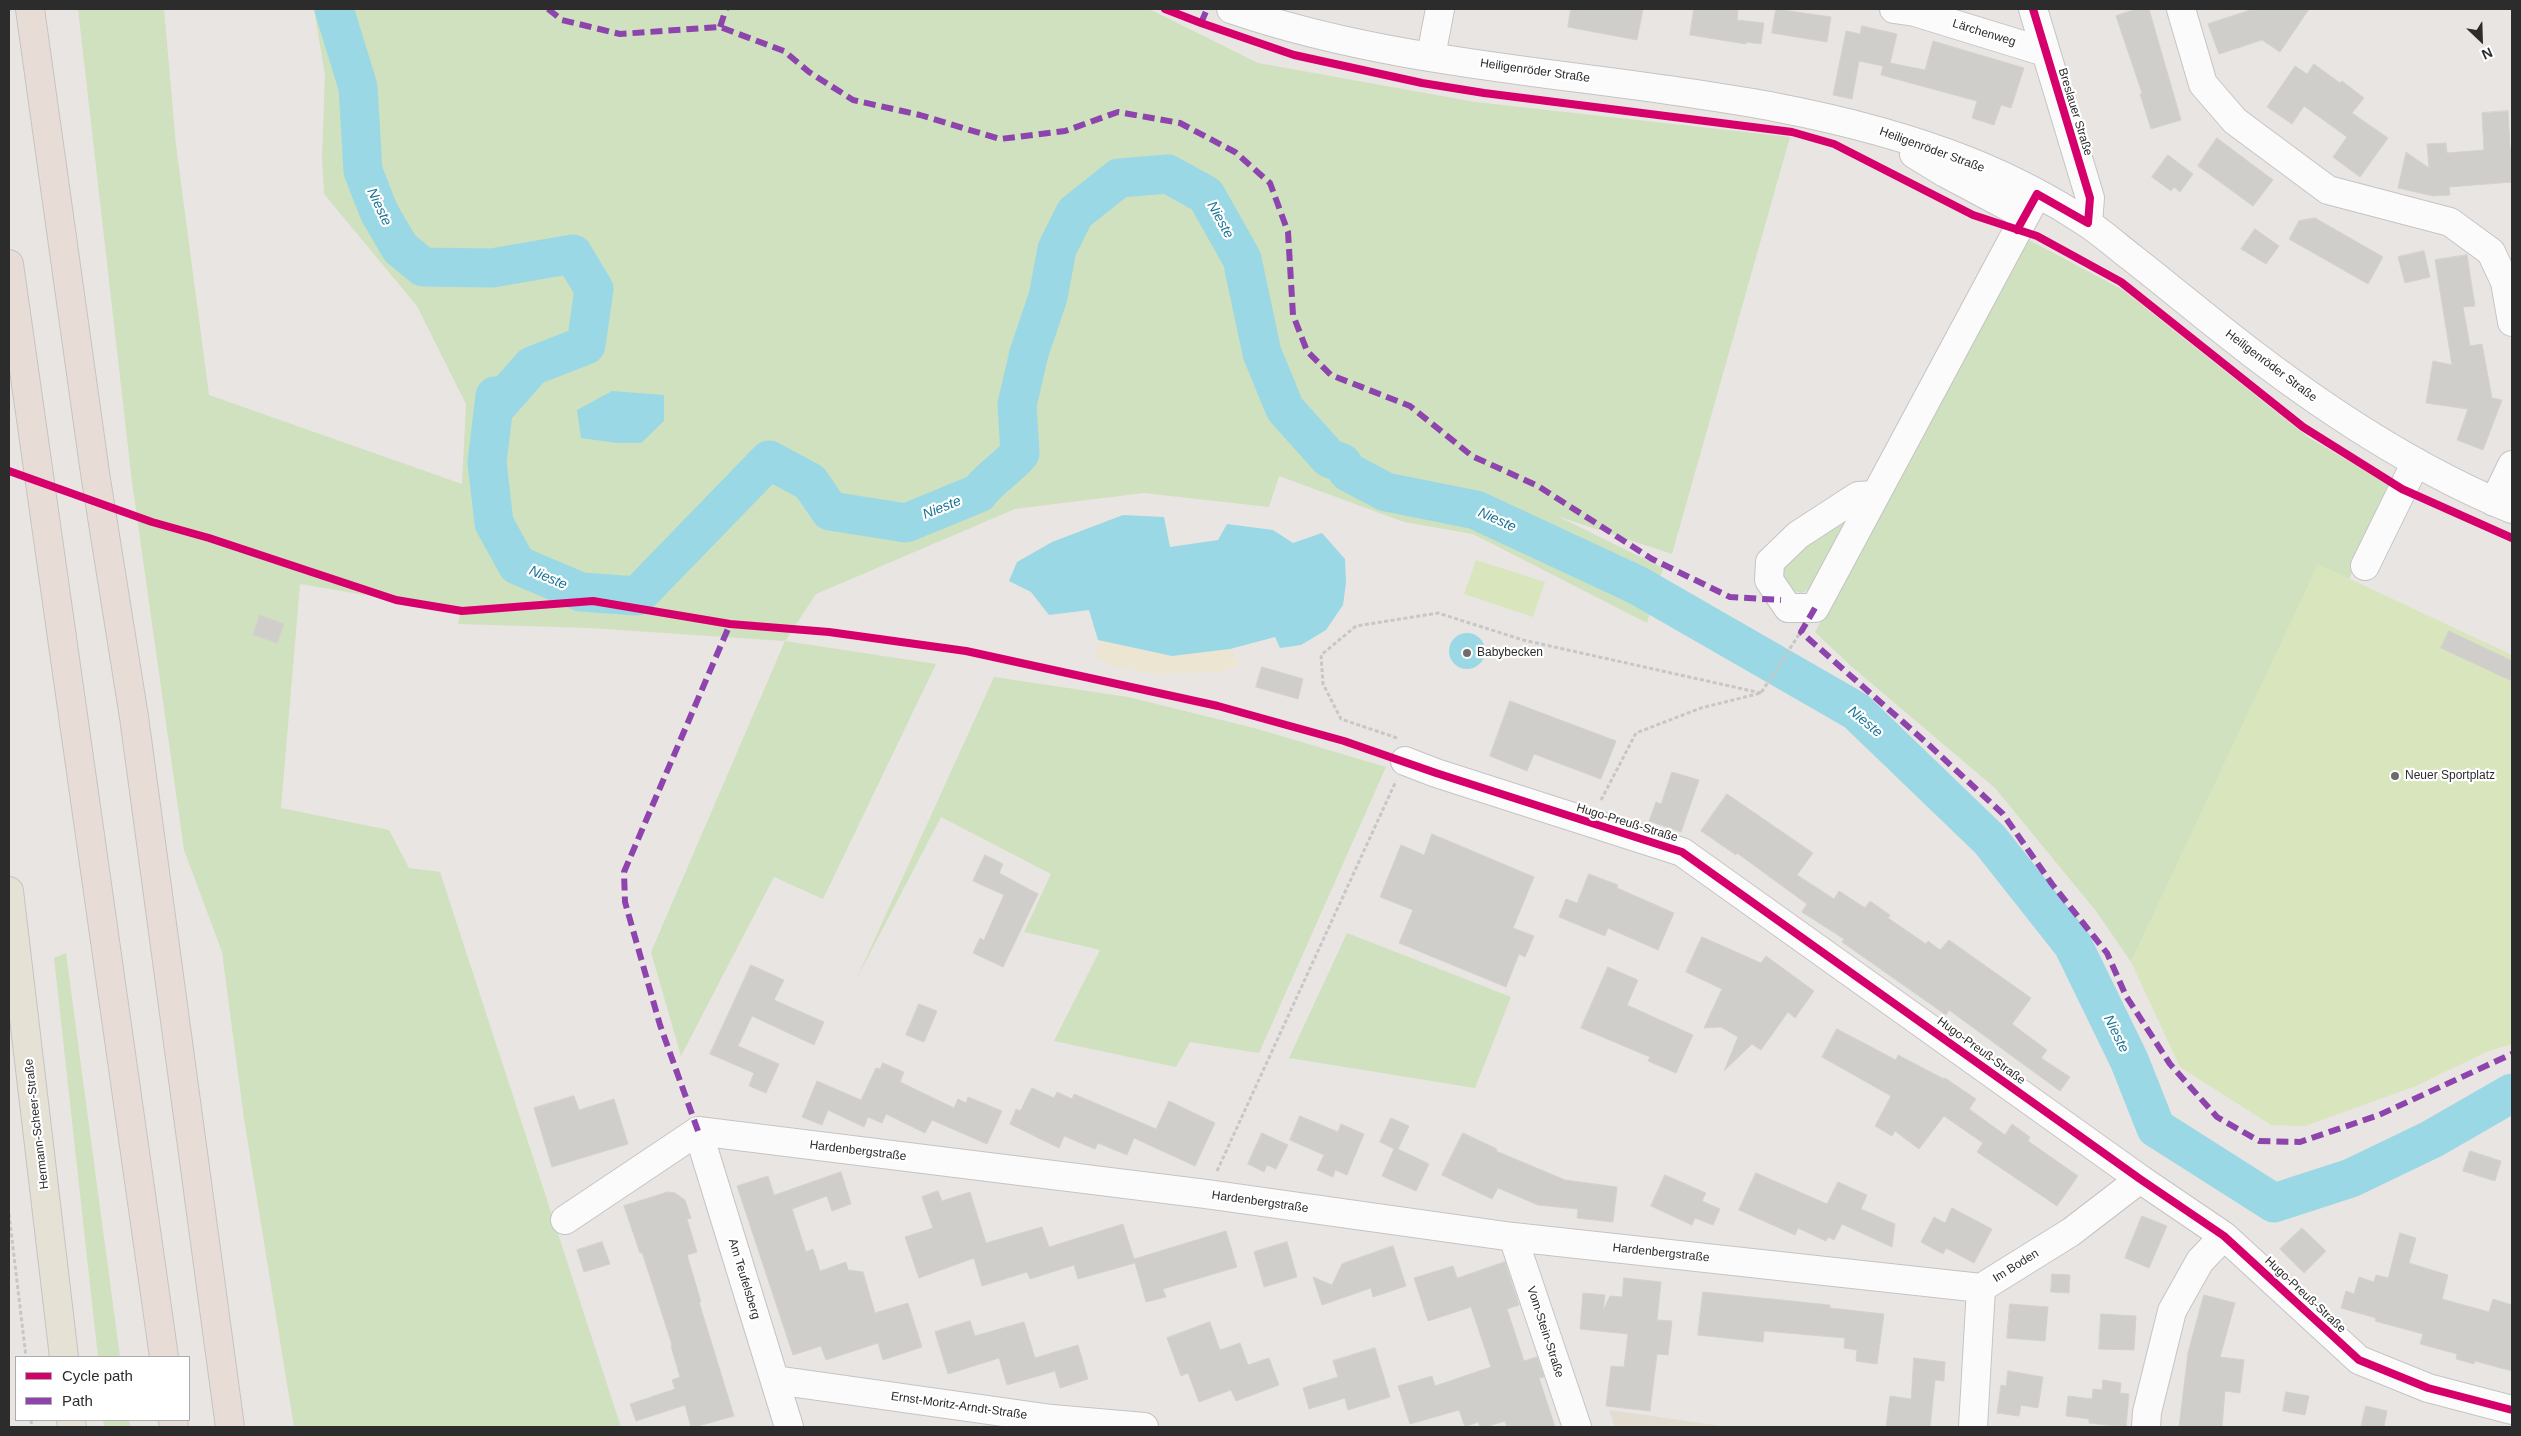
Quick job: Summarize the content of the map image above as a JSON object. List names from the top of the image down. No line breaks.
{"streets":{"main road":["Hermann-Scheer-Straße"],"street":["Lärchenweg","Heiligenröder Straße","Breslauer Straße","Hugo-Preuß-Straße","Hardenbergstraße","Im Boden","Am Teufelsberg","Vom-Stein-Straße","Ernst-Moritz-Arndt-Straße"]},"crossings":[["Lärchenweg","Breslauer Straße"],["Heiligenröder Straße","Breslauer Straße"],["Hugo-Preuß-Straße","Im Boden"],["Hardenbergstraße","Im Boden"],["Hardenbergstraße","Am Teufelsberg"],["Hardenbergstraße","Vom-Stein-Straße"],["Am Teufelsberg","Ernst-Moritz-Arndt-Straße"]],"water":["Nieste"],"places":["Babybecken","Neuer Sportplatz"],"legend":["Cycle path","Path"],"north":"bottom right"}
